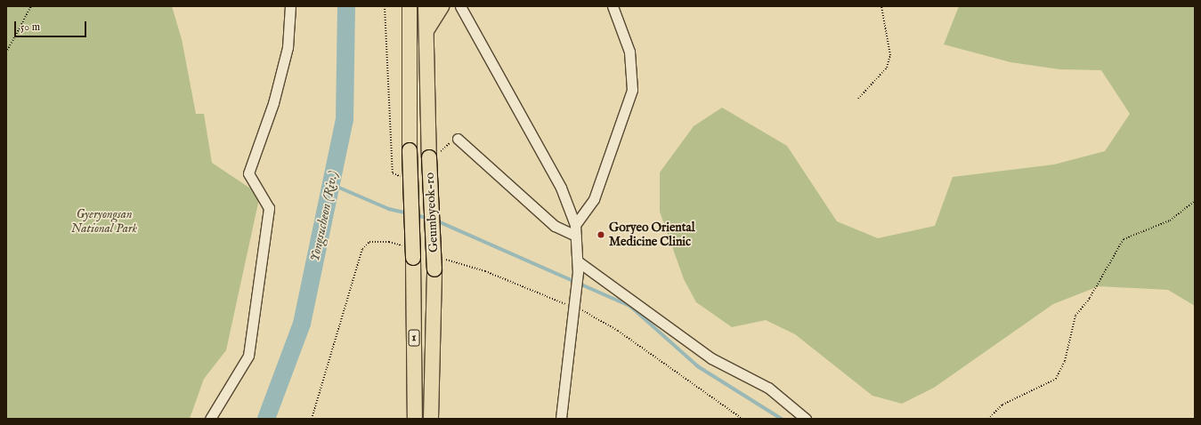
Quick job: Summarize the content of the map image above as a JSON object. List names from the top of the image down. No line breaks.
{"streets":{"highway":["Geumbyeok-ro","1"]},"crossings":[["Geumbyeok-ro","1"]],"water":["Yongsucheon (Riv.)"],"parks":["Gyeryongsan National Park"],"places":["Goryeo Oriental Medicine Clinic"],"scale_bar":"50 m"}
